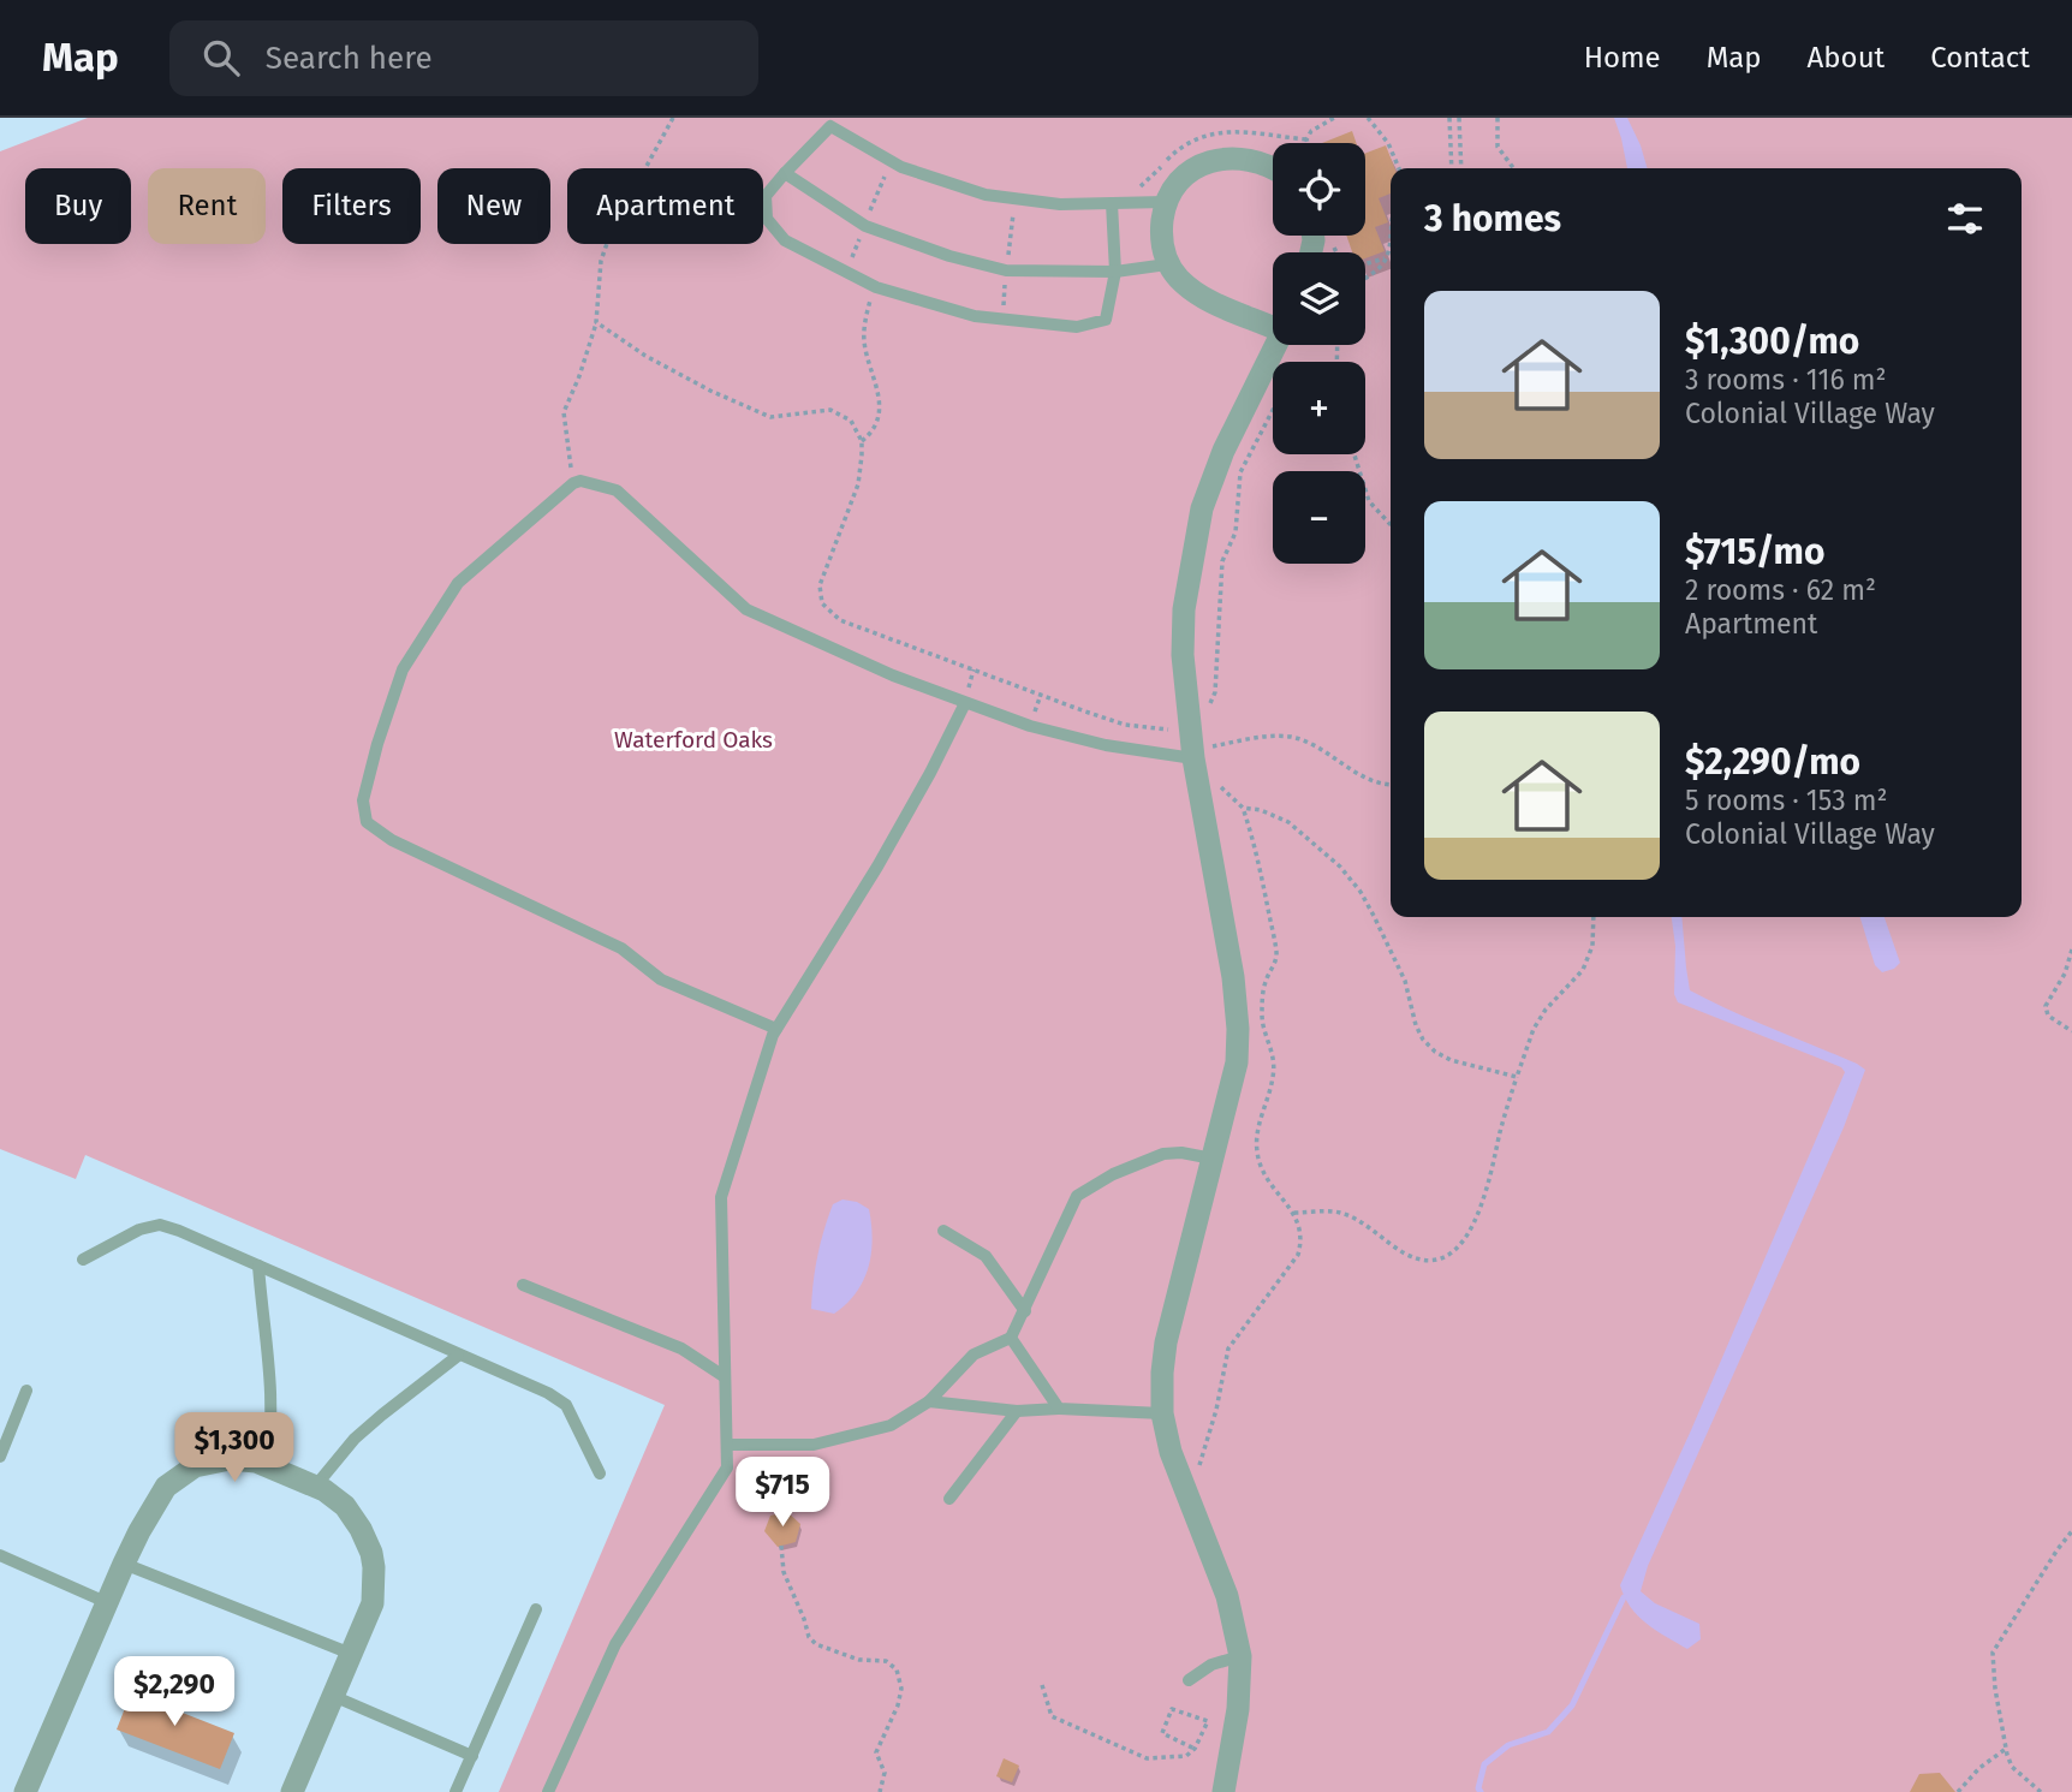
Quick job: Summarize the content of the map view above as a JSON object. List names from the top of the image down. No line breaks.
{"parks":["Waterford Oaks"],"page":{"header":"Map","search":"Search here","nav":["Home","Map","About","Contact"],"map_buttons":["+","−"],"chip":["Buy","Rent","Filters","New","Apartment"],"heading":"3 homes","list":[{"name":"$1,300/mo","note":"3 rooms · 116 m² · Colonial Village Way"},{"name":"$715/mo","note":"2 rooms · 62 m² · Apartment"},{"name":"$2,290/mo","note":"5 rooms · 153 m² · Colonial Village Way"}],"price":["$1,300","$715","$2,290"]}}
